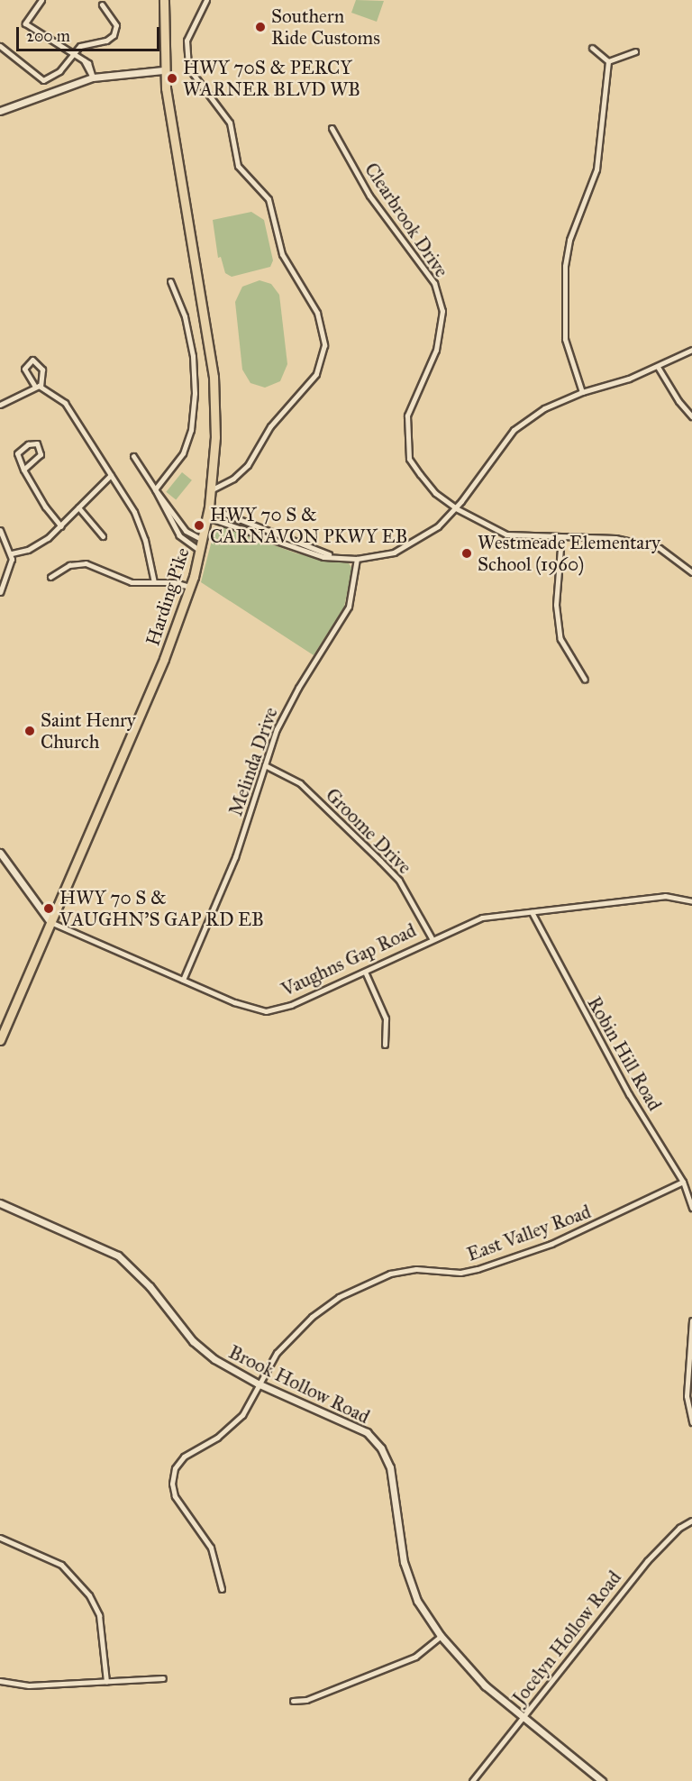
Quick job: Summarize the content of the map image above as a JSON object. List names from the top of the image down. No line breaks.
{"streets":{"main road":["Harding Pike"],"street":["Clearbrook Drive","Melinda Drive","Groome Drive","Vaughns Gap Road","Robin Hill Road","East Valley Road","Brook Hollow Road","Jocelyn Hollow Road"]},"crossings":[["Harding Pike","Vaughns Gap Road"],["Melinda Drive","Groome Drive"],["Melinda Drive","Vaughns Gap Road"],["Groome Drive","Vaughns Gap Road"],["Vaughns Gap Road","Robin Hill Road"],["Robin Hill Road","East Valley Road"],["East Valley Road","Brook Hollow Road"],["Brook Hollow Road","Jocelyn Hollow Road"]],"places":["Southern Ride Customs","HWY 70S & PERCY WARNER BLVD WB","HWY 70 S & CARNAVON PKWY EB","Westmeade Elementary School (1960)","Saint Henry Church","HWY 70 S & VAUGHN'S GAP RD EB"],"scale_bar":"200 m"}
